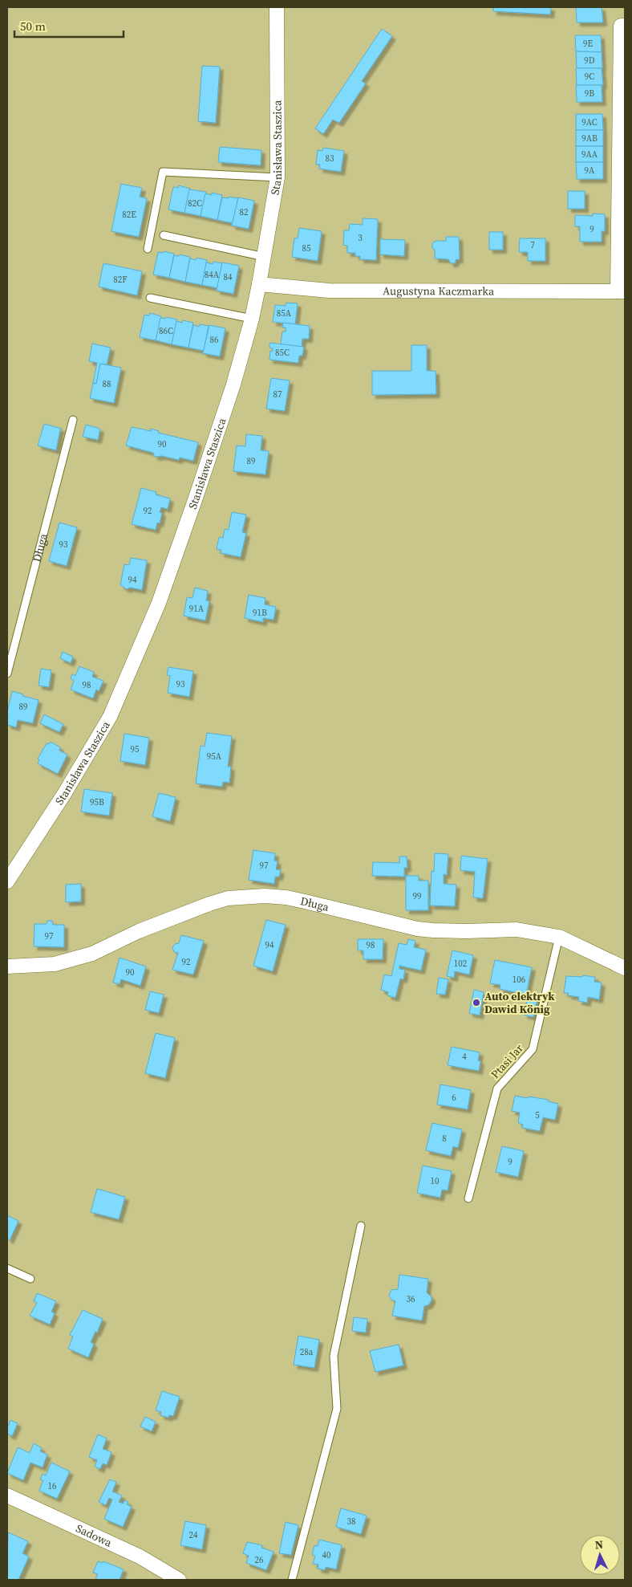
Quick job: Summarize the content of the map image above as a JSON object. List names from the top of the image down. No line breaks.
{"streets":{"street":["Stanisława Staszica","Augustyna Kaczmarka","Długa","Sadowa"],"lane":["Ptasi Jar"]},"crossings":[["Stanisława Staszica","Augustyna Kaczmarka"],["Długa","Ptasi Jar"]],"places":["Auto elektryk Dawid König"],"house_numbers":["9E","9D","9C","9B","9AC","9AB","9AA","83","9A","82C","82","82E","9","3","7","85","84A","84","82F","85A","86C","86","85C","88","87","90","89","92","93","94","91A","91B","93","98","89","95","95A","95B","97","99","97","94","98","92","102","90","106","4","6","5","8","9","10","36","28a","16","38","24","40","26"],"scale_bar":"50 m","north":"top"}
